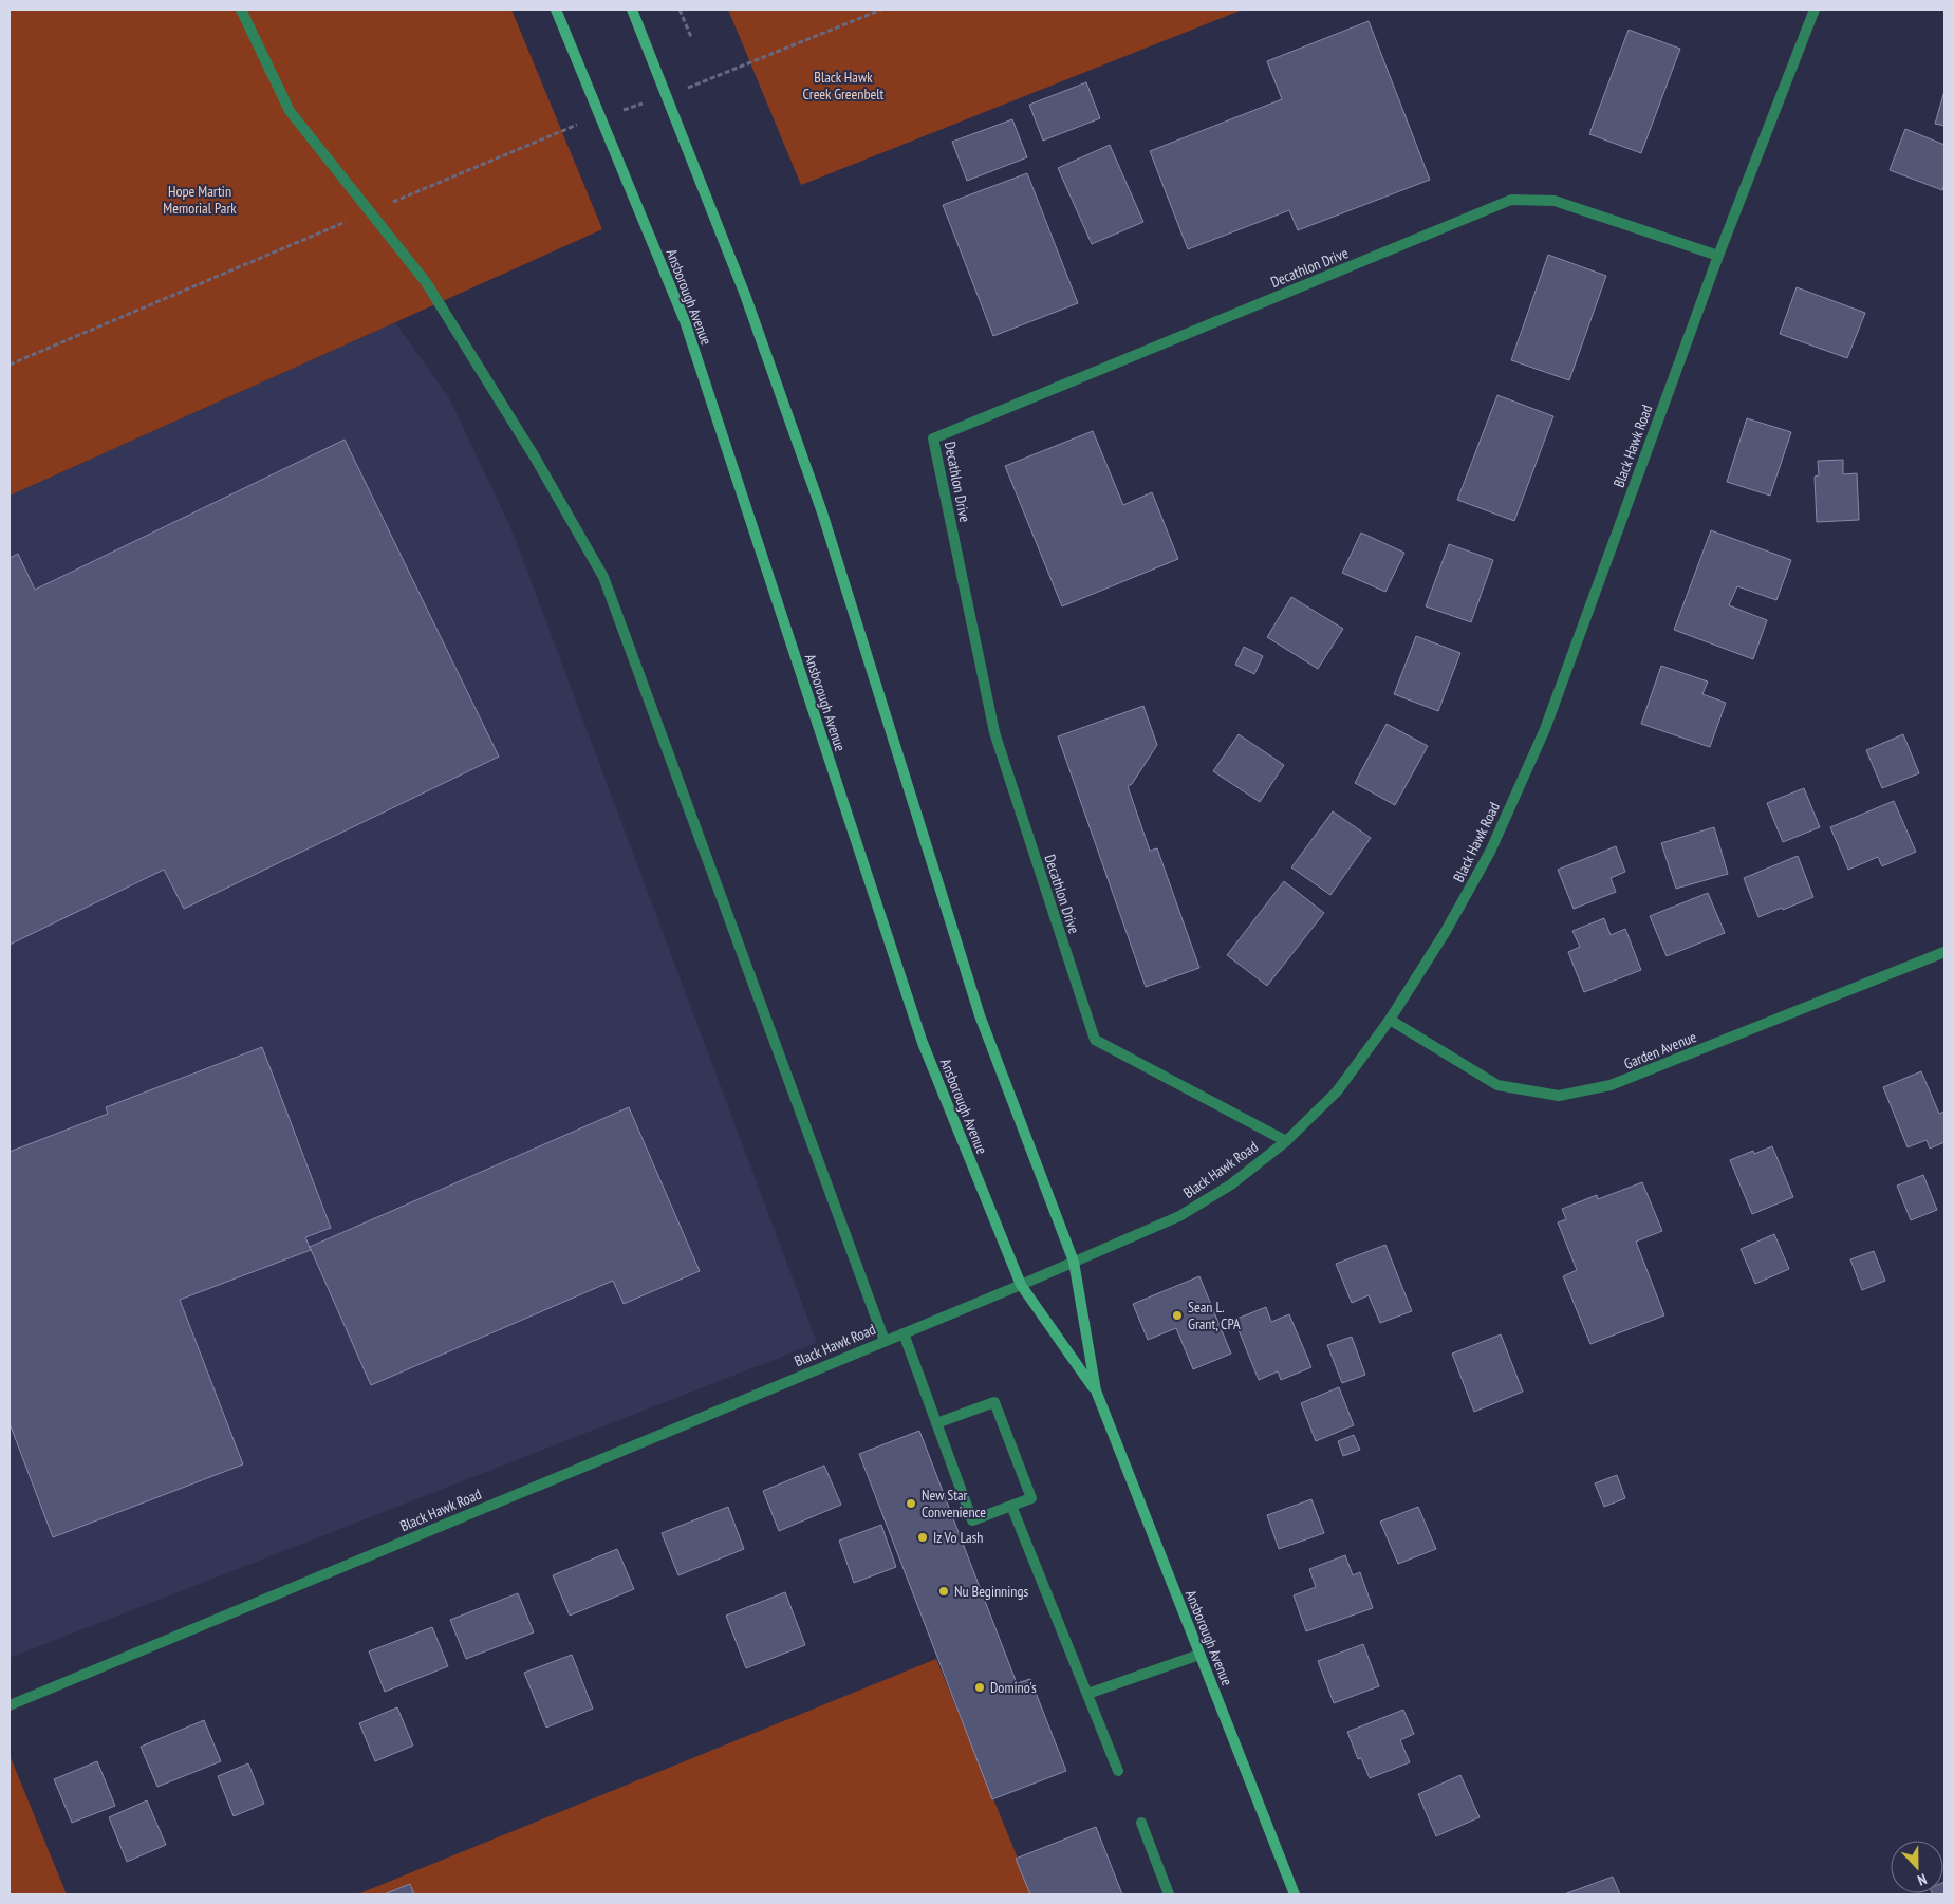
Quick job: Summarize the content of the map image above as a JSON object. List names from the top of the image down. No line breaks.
{"streets":{"main road":["Ansborough Avenue"],"street":["Decathlon Drive","Black Hawk Road","Garden Avenue"]},"crossings":[["Decathlon Drive","Black Hawk Road"],["Ansborough Avenue","Black Hawk Road"],["Black Hawk Road","Garden Avenue"]],"parks":["Black Hawk Creek Greenbelt","Hope Martin Memorial Park"],"places":["Sean L. Grant, CPA","New Star Convenience","Iz Vo Lash","Nu Beginnings","Domino's"],"north":"bottom"}
